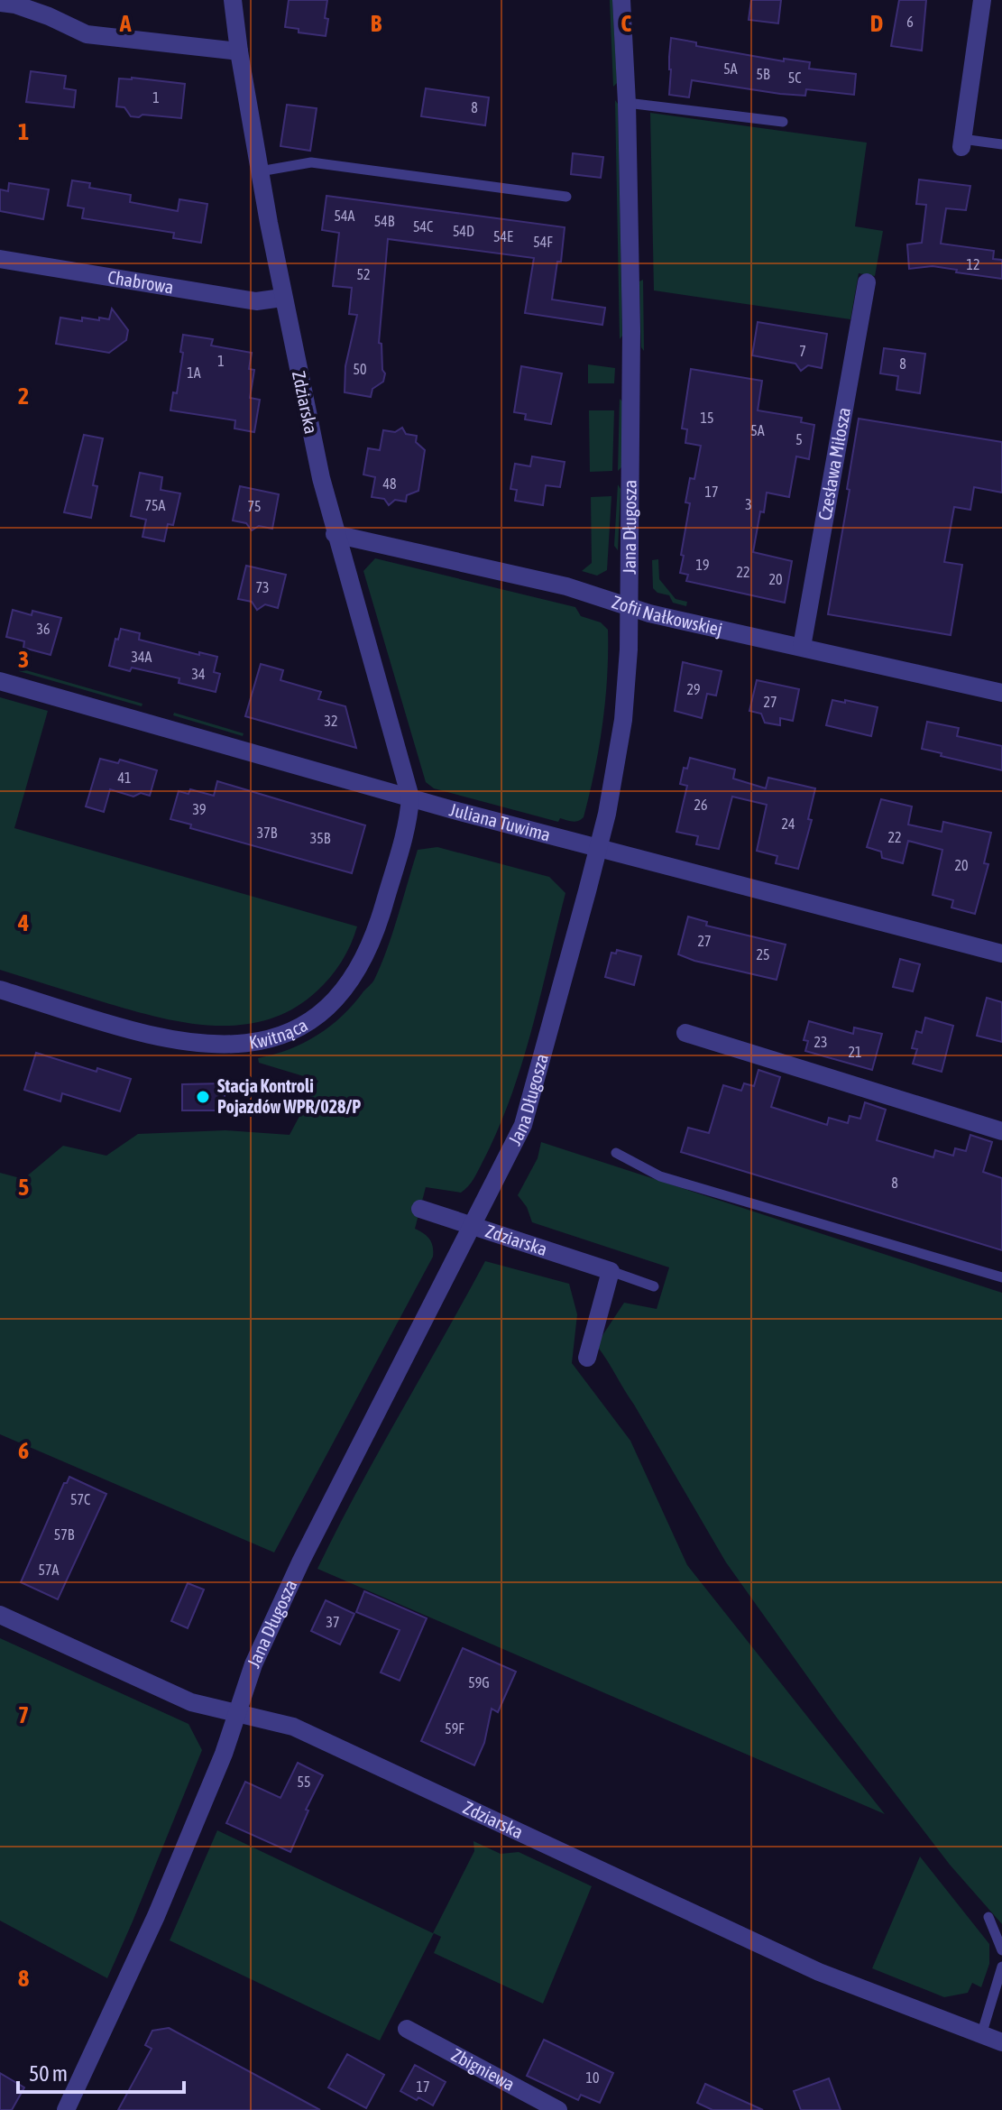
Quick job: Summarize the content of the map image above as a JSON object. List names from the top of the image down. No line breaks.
{"streets":{"street":["Chabrowa","Zdziarska","Czesława Miłosza","Jana Długosza","Zofii Nałkowskiej","Juliana Tuwima","Kwitnąca","Zbigniewa"]},"crossings":[["Chabrowa","Zdziarska"],["Zdziarska","Jana Długosza"],["Zdziarska","Zofii Nałkowskiej"],["Zdziarska","Juliana Tuwima"],["Zdziarska","Kwitnąca"],["Czesława Miłosza","Zofii Nałkowskiej"],["Jana Długosza","Zofii Nałkowskiej"],["Jana Długosza","Juliana Tuwima"],["Juliana Tuwima","Kwitnąca"]],"places":["Stacja Kontroli Pojazdów WPR/028/P"],"house_numbers":["6","5A","5B","5C","1","8","54A","54B","54C","54D","54E","54F","12","52","7","1","8","50","1A","15","5A","5","48","17","3","75A","75","19","22","20","73","36","34A","34","29","27","32","41","26","39","24","37B","22","35B","20","27","25","23","21","8","57C","57B","57A","37","59G","59F","55","10","17"],"scale_bar":"50 m","grid":{"columns":["A","B","C","D"],"rows":["1","2","3","4","5","6","7","8"]}}
